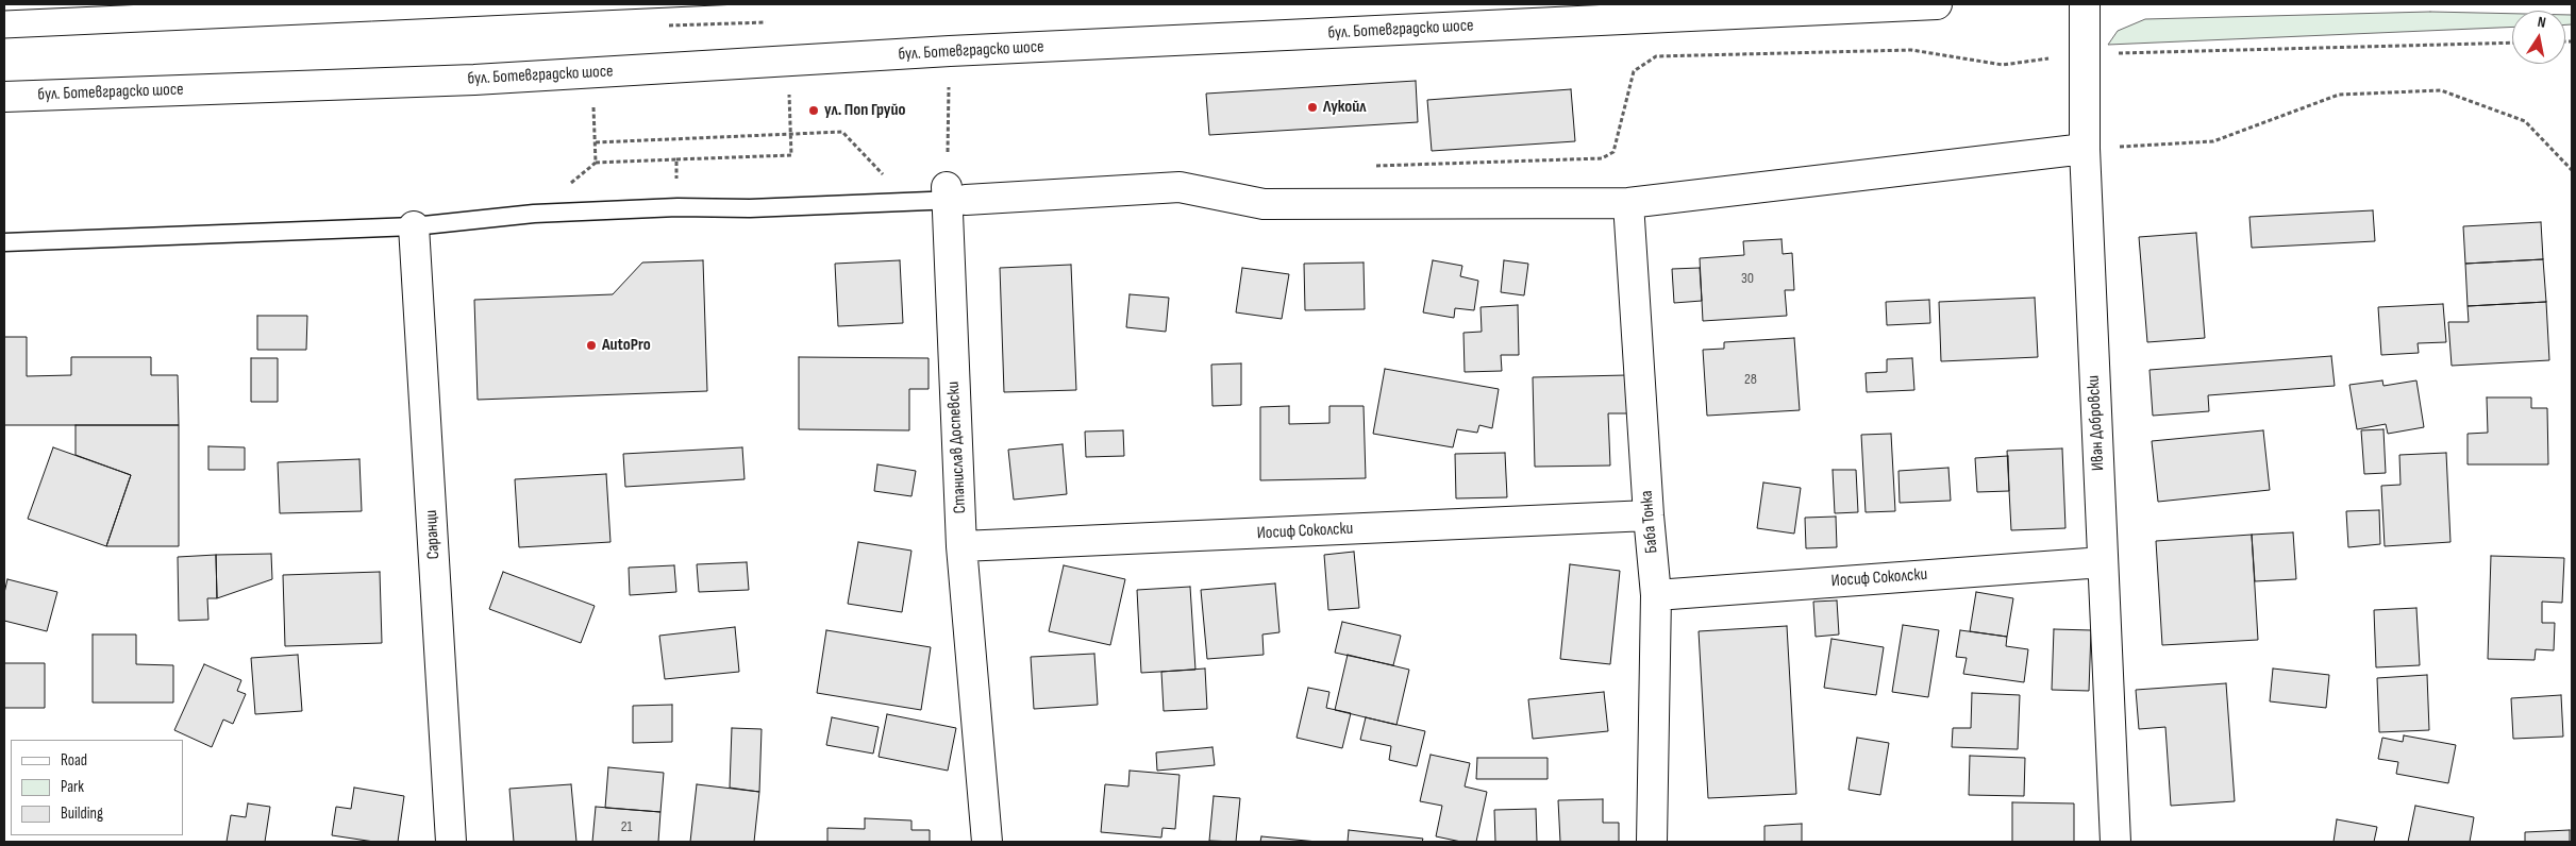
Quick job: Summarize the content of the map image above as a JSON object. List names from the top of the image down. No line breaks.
{"streets":{"street":["бул. Ботевградско шосе","Иван Добровски","Станислав Доспевски","Баба Тонка","Иосиф Соколски","Саранци"]},"crossings":[["Иван Добровски","Иосиф Соколски"],["Станислав Доспевски","Иосиф Соколски"],["Баба Тонка","Иосиф Соколски"]],"places":["Лукойл","ул. Поп Груйо","AutoPro"],"house_numbers":["30","28","21"],"legend":["Road","Park","Building"],"north":"top"}
